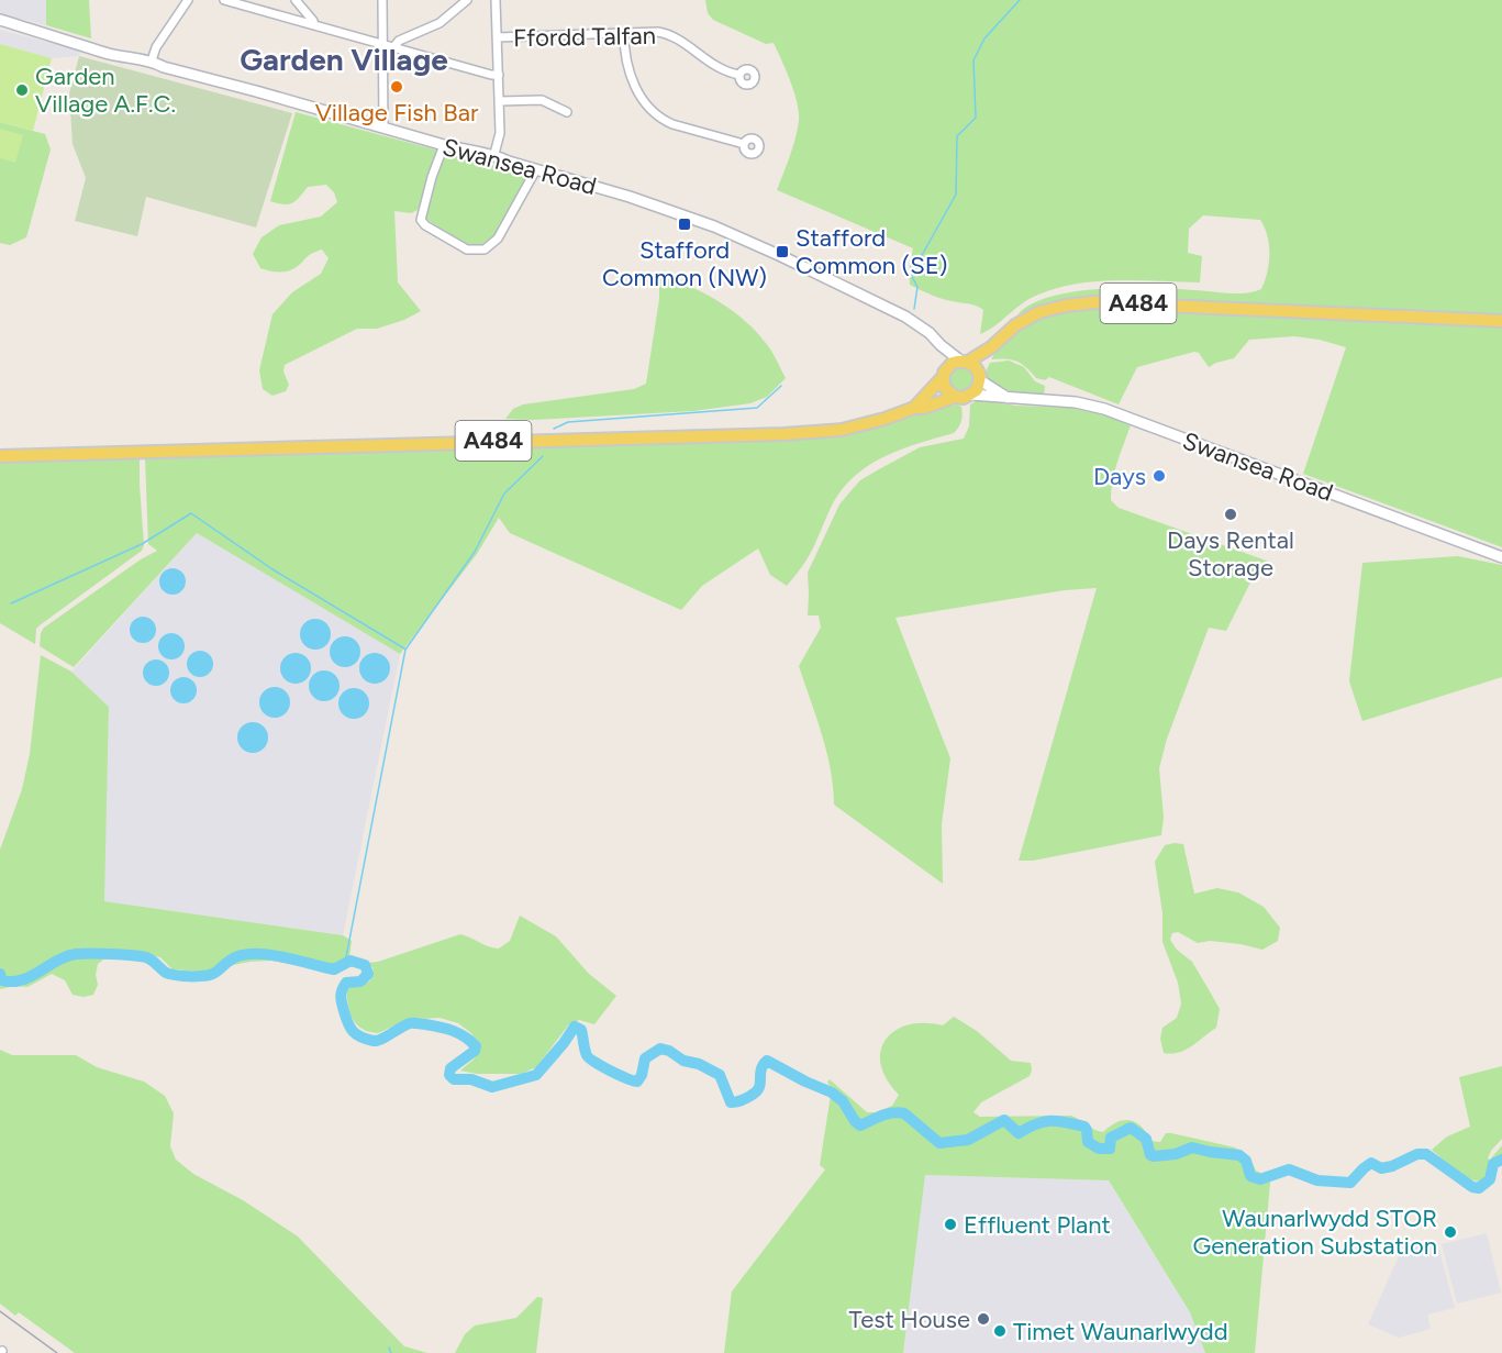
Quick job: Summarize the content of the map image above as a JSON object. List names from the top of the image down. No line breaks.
{"streets":{"main road":["Swansea Road","A484"],"street":["Ffordd Talfan"]},"crossings":[["Swansea Road","A484"]],"districts":["Garden Village"],"places":{"other":["Village Fish Bar","Garden Village A.F.C.","Days","Days Rental Storage","Effluent Plant","Waunarlwydd STOR Generation Substation","Test House","Timet Waunarlwydd"],"transit":["Stafford Common (NW)","Stafford Common (SE)"]}}
